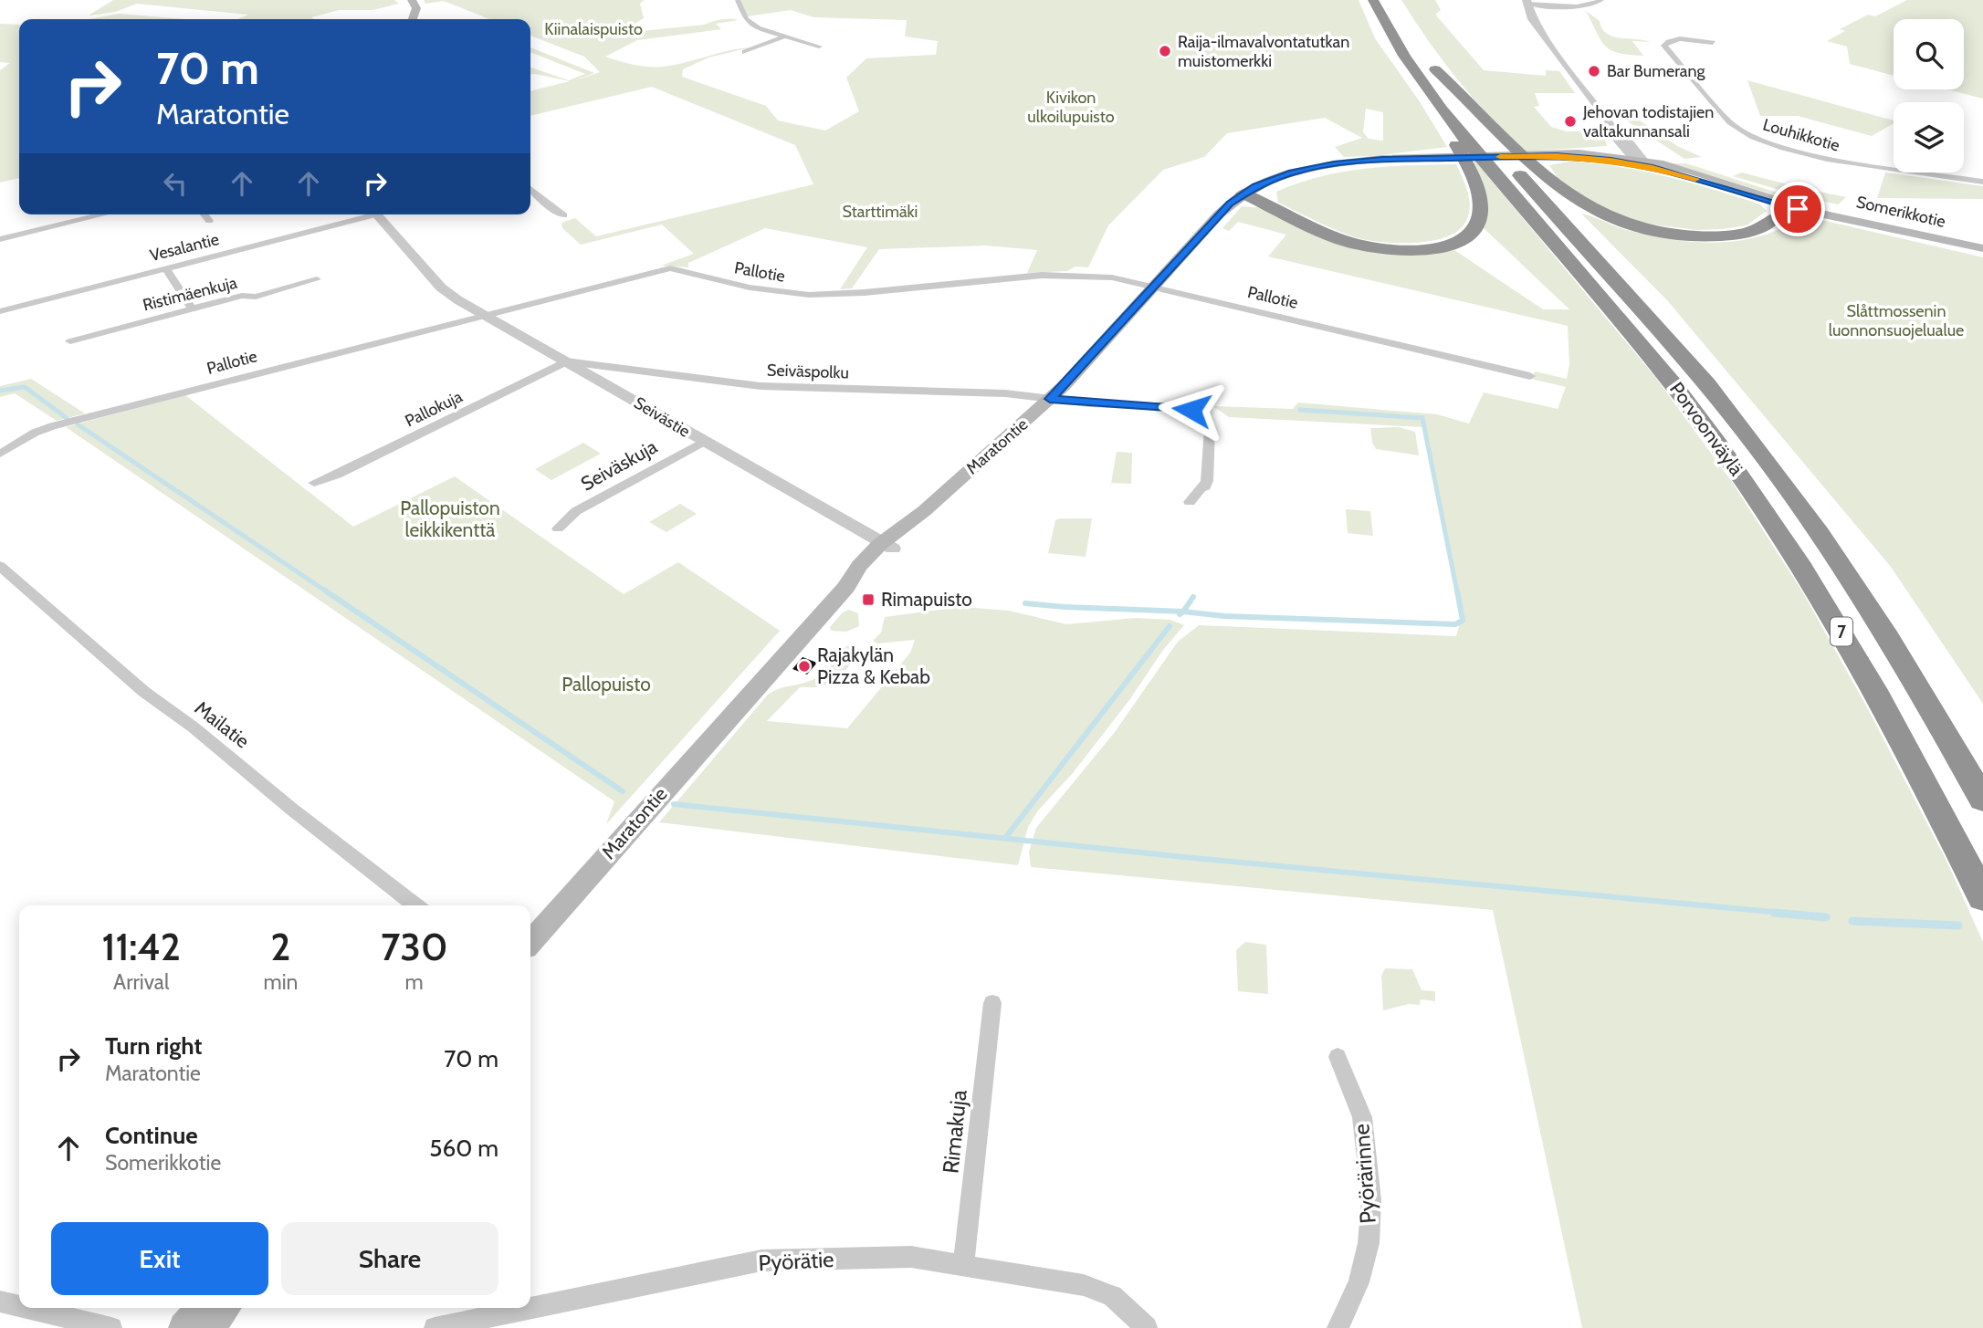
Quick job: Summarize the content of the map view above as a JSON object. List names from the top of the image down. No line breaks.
{"streets":{"highway":["Porvoonväylä","7"],"main road":["Somerikkotie","Maratontie"],"street":["Louhikkotie","Vesalantie","Pallotie","Ristimäenkuja","Seiväspolku","Pallokuja","Seivästie","Seiväskuja","Mailatie","Rimakuja","Pyörärinne","Pyörätie"]},"crossings":[["Somerikkotie","Porvoonväylä"],["Somerikkotie","Maratontie"],["Pallotie","Seivästie"],["Pallotie","Maratontie"],["Seiväspolku","Pallokuja"],["Seiväspolku","Seivästie"],["Seiväspolku","Maratontie"],["Pallokuja","Seivästie"],["Seivästie","Maratontie"],["Seivästie","Seiväskuja"],["Rimakuja","Pyörätie"]],"parks":["Kiinalaispuisto","Kivikon ulkoilupuisto","Starttimäki","Slåttmossenin luonnonsuojelualue","Pallopuiston leikkikenttä","Pallopuisto"],"places":{"other":["Raija-ilmavalvontatutkan muistomerkki","Bar Bumerang","Jehovan todistajien valtakunnansali","Rajakylän Pizza & Kebab"],"transit":["Rimapuisto"]},"page":{"turn":["70 m","Maratontie"],"eta":["11:42","Arrival","2","min","730","m"],"list":[{"name":"Turn right","note":"Maratontie","value":"70 m"},{"name":"Continue","note":"Somerikkotie","value":"560 m"}],"buttons":["Exit","Share"]}}
